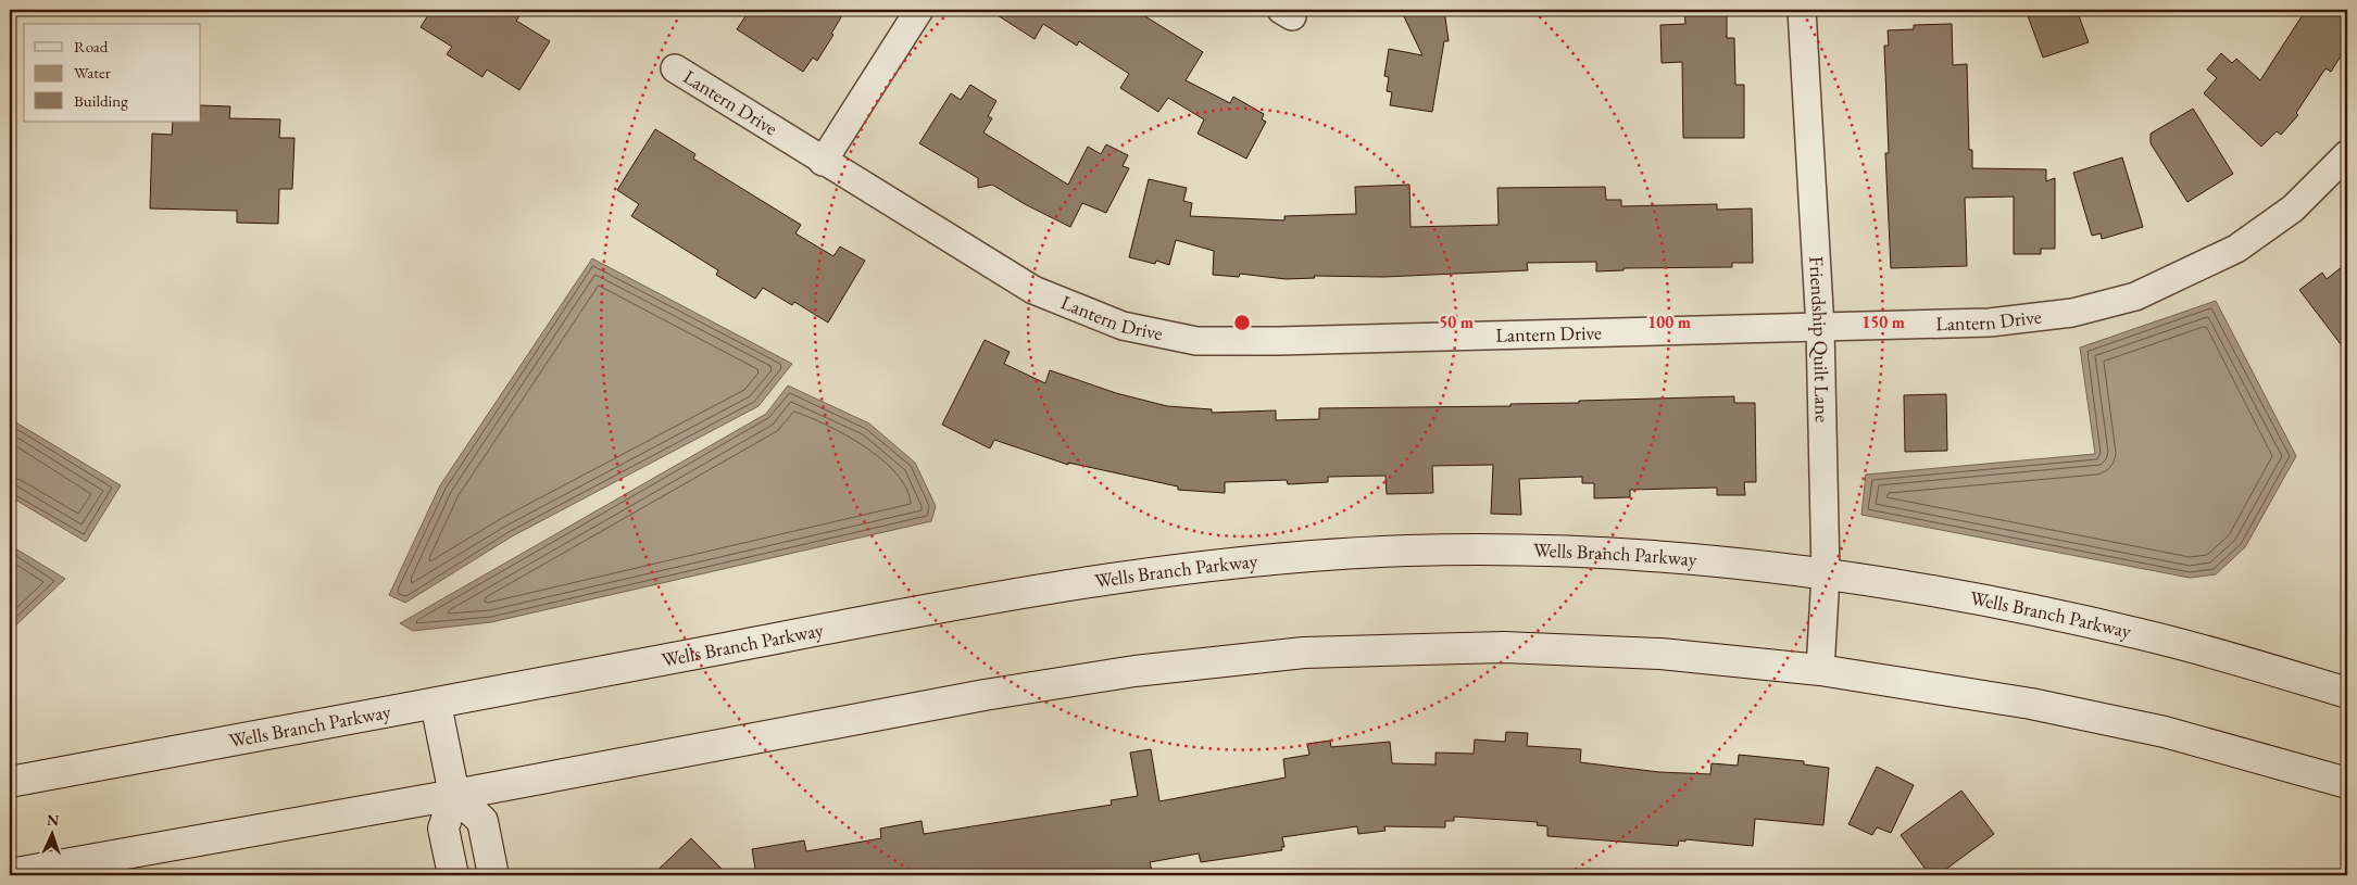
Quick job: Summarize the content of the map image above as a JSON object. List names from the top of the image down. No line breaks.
{"streets":{"main road":["Wells Branch Parkway"],"street":["Lantern Drive","Friendship Quilt Lane"]},"crossings":[["Lantern Drive","Friendship Quilt Lane"],["Friendship Quilt Lane","Wells Branch Parkway"]],"legend":["Road","Water","Building"],"north":"top","rings":["50 m","100 m","150 m"]}
